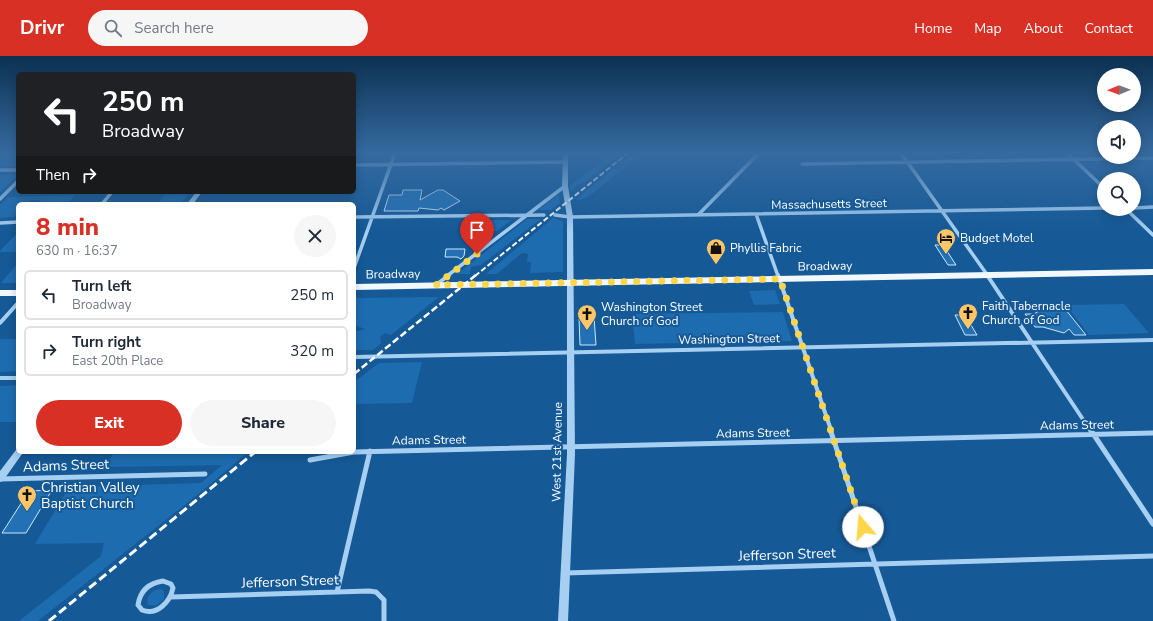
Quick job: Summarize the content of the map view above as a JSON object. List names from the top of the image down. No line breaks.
{"streets":{"main road":["Broadway"],"street":["Massachusetts Street","Washington Street","Adams Street","West 21st Avenue","Jefferson Street"]},"crossings":[["Massachusetts Street","West 21st Avenue"],["Broadway","West 21st Avenue"],["Washington Street","West 21st Avenue"],["Adams Street","West 21st Avenue"],["West 21st Avenue","Jefferson Street"]],"places":{"hotel":["Budget Motel"],"shop":["Phyllis Fabric"],"church":["Faith Tabernacle Church of God","Washington Street Church of God","Christian Valley Baptist Church"]},"north":"left","page":{"header":"Drivr","search":"Search here","nav":["Home","Map","About","Contact"],"turn":["250 m","Broadway"],"then":"Then","heading":["8 min","630 m · 16:37"],"list":[{"name":"Turn left","note":"Broadway","value":"250 m"},{"name":"Turn right","note":"East 20th Place","value":"320 m"}],"buttons":["Exit","Share"]}}
